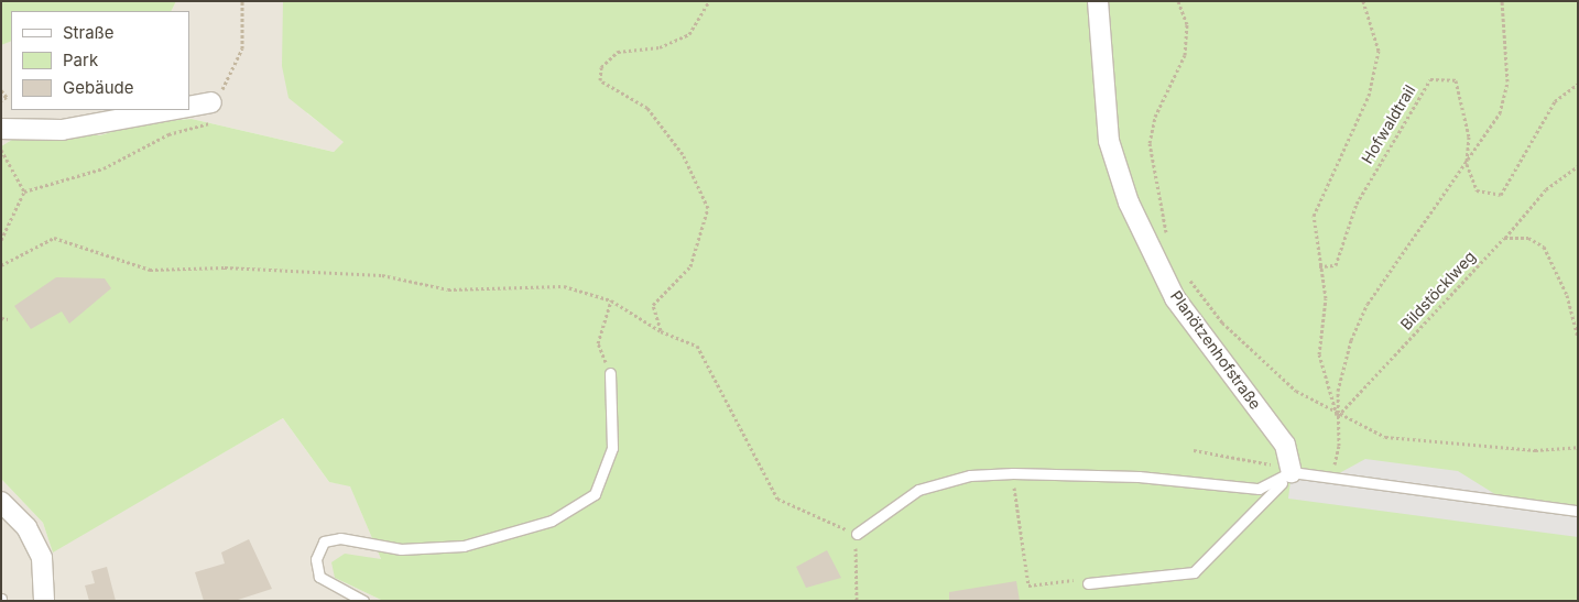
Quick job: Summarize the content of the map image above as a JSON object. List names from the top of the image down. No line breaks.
{"streets":{"street":["Planötzenhofstraße"],"path":["Hofwaldtrail","Bildstöcklweg"]},"crossings":[["Hofwaldtrail","Bildstöcklweg"]],"legend":["Straße","Park","Gebäude"]}
